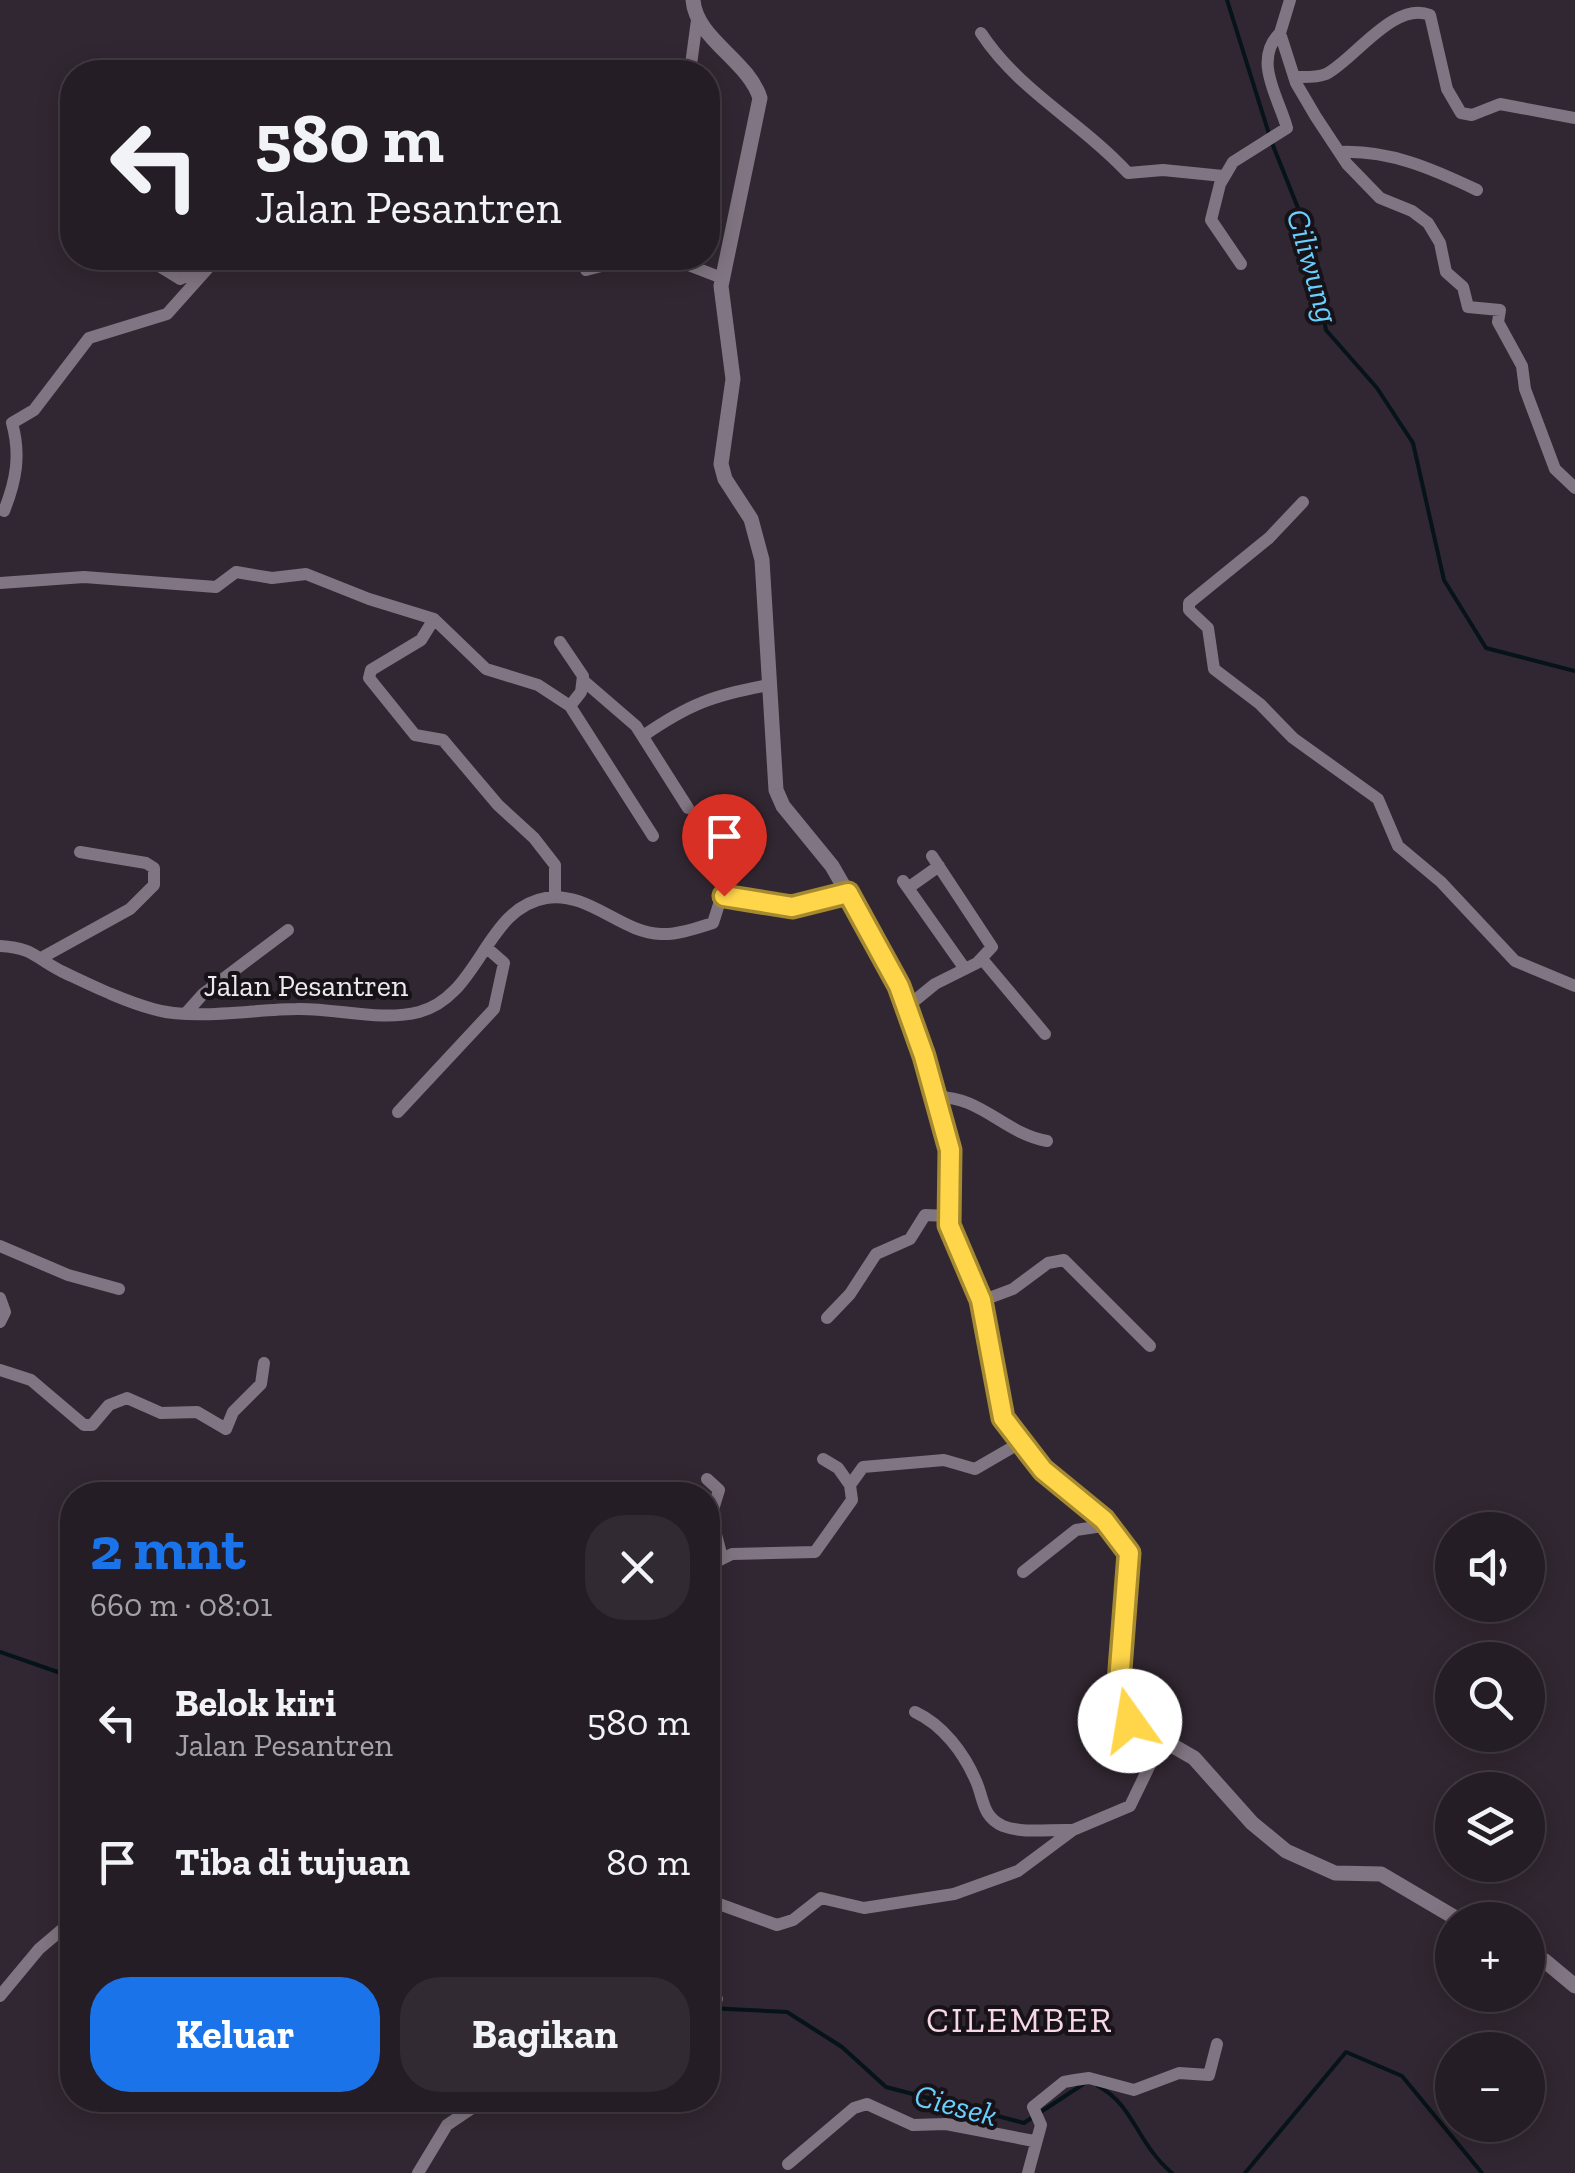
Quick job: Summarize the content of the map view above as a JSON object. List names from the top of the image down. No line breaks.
{"streets":{"street":["Jalan Pesantren"]},"districts":["CILEMBER"],"water":["Ciliwung","Ciesek"],"page":{"turn":["580 m","Jalan Pesantren"],"heading":["2 mnt","660 m · 08:01"],"map_buttons":["+","−"],"list":[{"name":"Belok kiri","note":"Jalan Pesantren","value":"580 m"},{"name":"Tiba di tujuan","value":"80 m"}],"buttons":["Keluar","Bagikan"]}}
